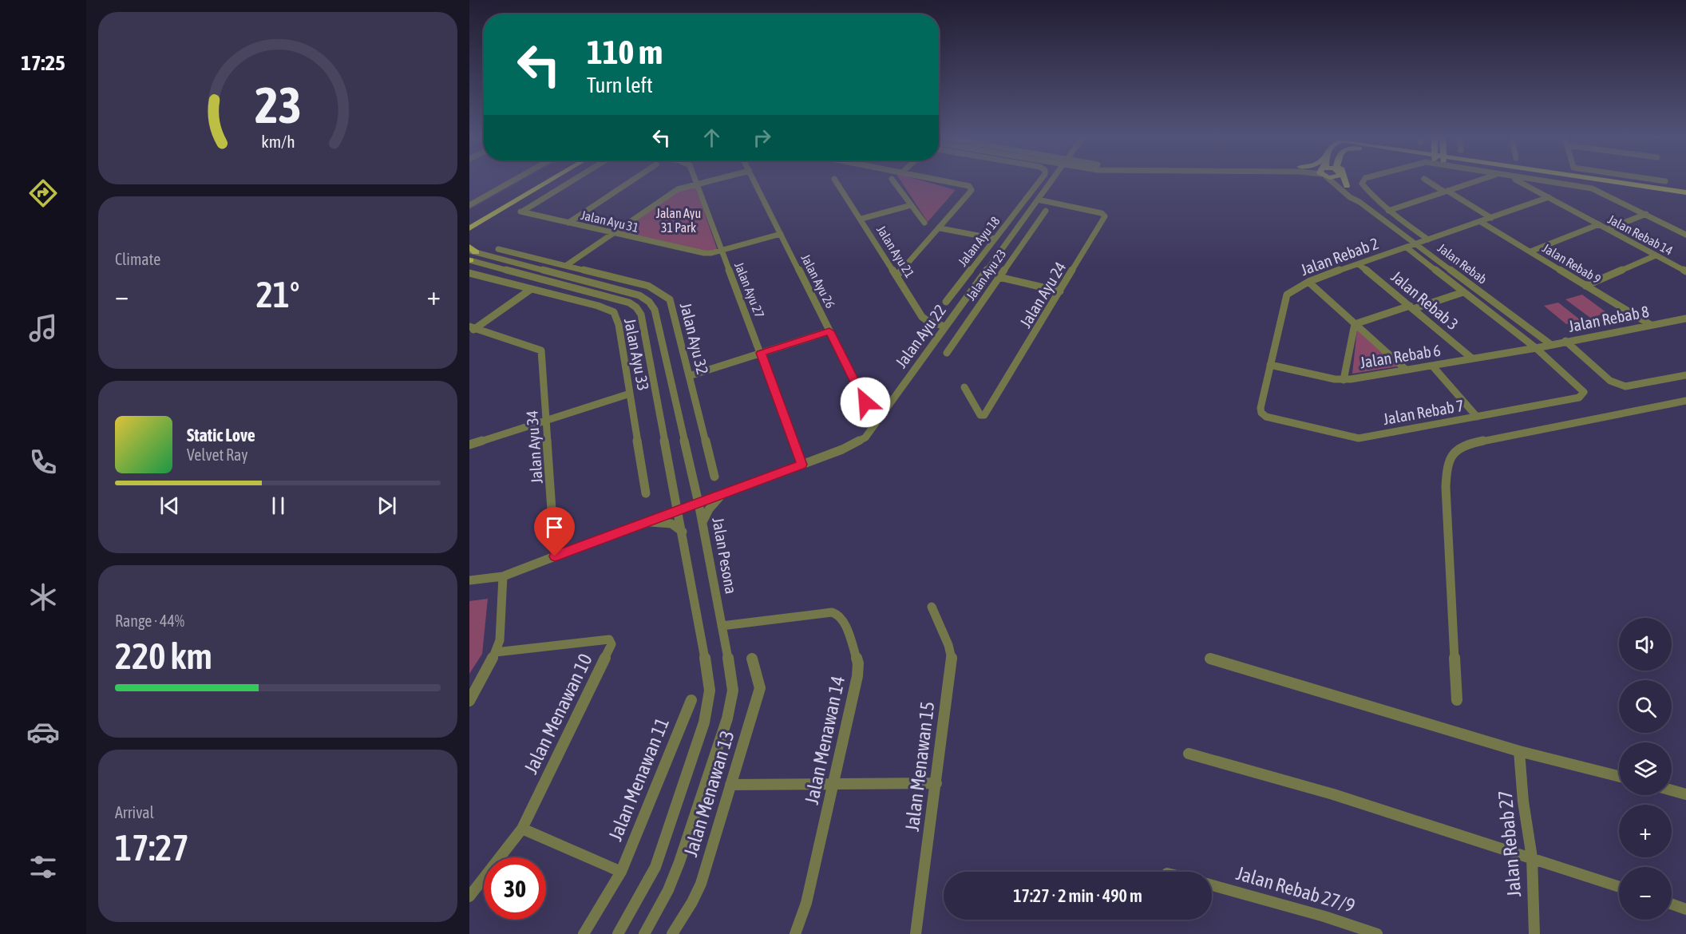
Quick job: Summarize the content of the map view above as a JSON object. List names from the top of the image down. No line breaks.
{"streets":{"street":["Jalan Ayu 31","Jalan Rebab 14","Jalan Ayu 18","Jalan Ayu 21","Jalan Rebab 2","Jalan Rebab","Jalan Rebab 9","Jalan Ayu 23","Jalan Ayu 26","Jalan Ayu 27","Jalan Ayu 24","Jalan Rebab 3","Jalan Rebab 8","Jalan Ayu 22","Jalan Ayu 32","Jalan Ayu 33","Jalan Rebab 6","Jalan Rebab 7","Jalan Ayu 34","Jalan Pesona","Jalan Menawan 10","Jalan Menawan 14","Jalan Menawan 15","Jalan Menawan 11","Jalan Menawan 13","Jalan Rebab 27","Jalan Rebab 27/9"]},"crossings":[["Jalan Ayu 31","Jalan Ayu 26"],["Jalan Ayu 31","Jalan Ayu 27"],["Jalan Rebab 14","Jalan Rebab 2"],["Jalan Ayu 21","Jalan Ayu 22"],["Jalan Rebab 2","Jalan Rebab"],["Jalan Rebab 2","Jalan Rebab 9"],["Jalan Rebab 2","Jalan Rebab 3"],["Jalan Rebab 2","Jalan Rebab 6"],["Jalan Rebab 2","Jalan Rebab 7"],["Jalan Rebab","Jalan Rebab 8"],["Jalan Rebab 9","Jalan Rebab 8"],["Jalan Ayu 27","Jalan Ayu 22"],["Jalan Ayu 24","Jalan Ayu 22"],["Jalan Rebab 3","Jalan Rebab 6"],["Jalan Rebab 8","Jalan Rebab 6"],["Jalan Rebab 8","Jalan Rebab 7"],["Jalan Ayu 22","Jalan Ayu 34"],["Jalan Ayu 22","Jalan Pesona"],["Jalan Rebab 6","Jalan Rebab 7"],["Jalan Pesona","Jalan Menawan 14"]],"parks":["Jalan Ayu 31 Park"],"page":{"tabs":"17:25","turn":["110 m","Turn left"],"tile":["Climate",["Range · 44%","220 km"],["Arrival","17:27"]],"heat":["−","21°","+"],"song":["Static Love","Velvet Ray"],"map_buttons":["+","−"],"limit":"30","trip":"17:27 · 2 min · 490 m","gauge":["23","km/h"]}}
